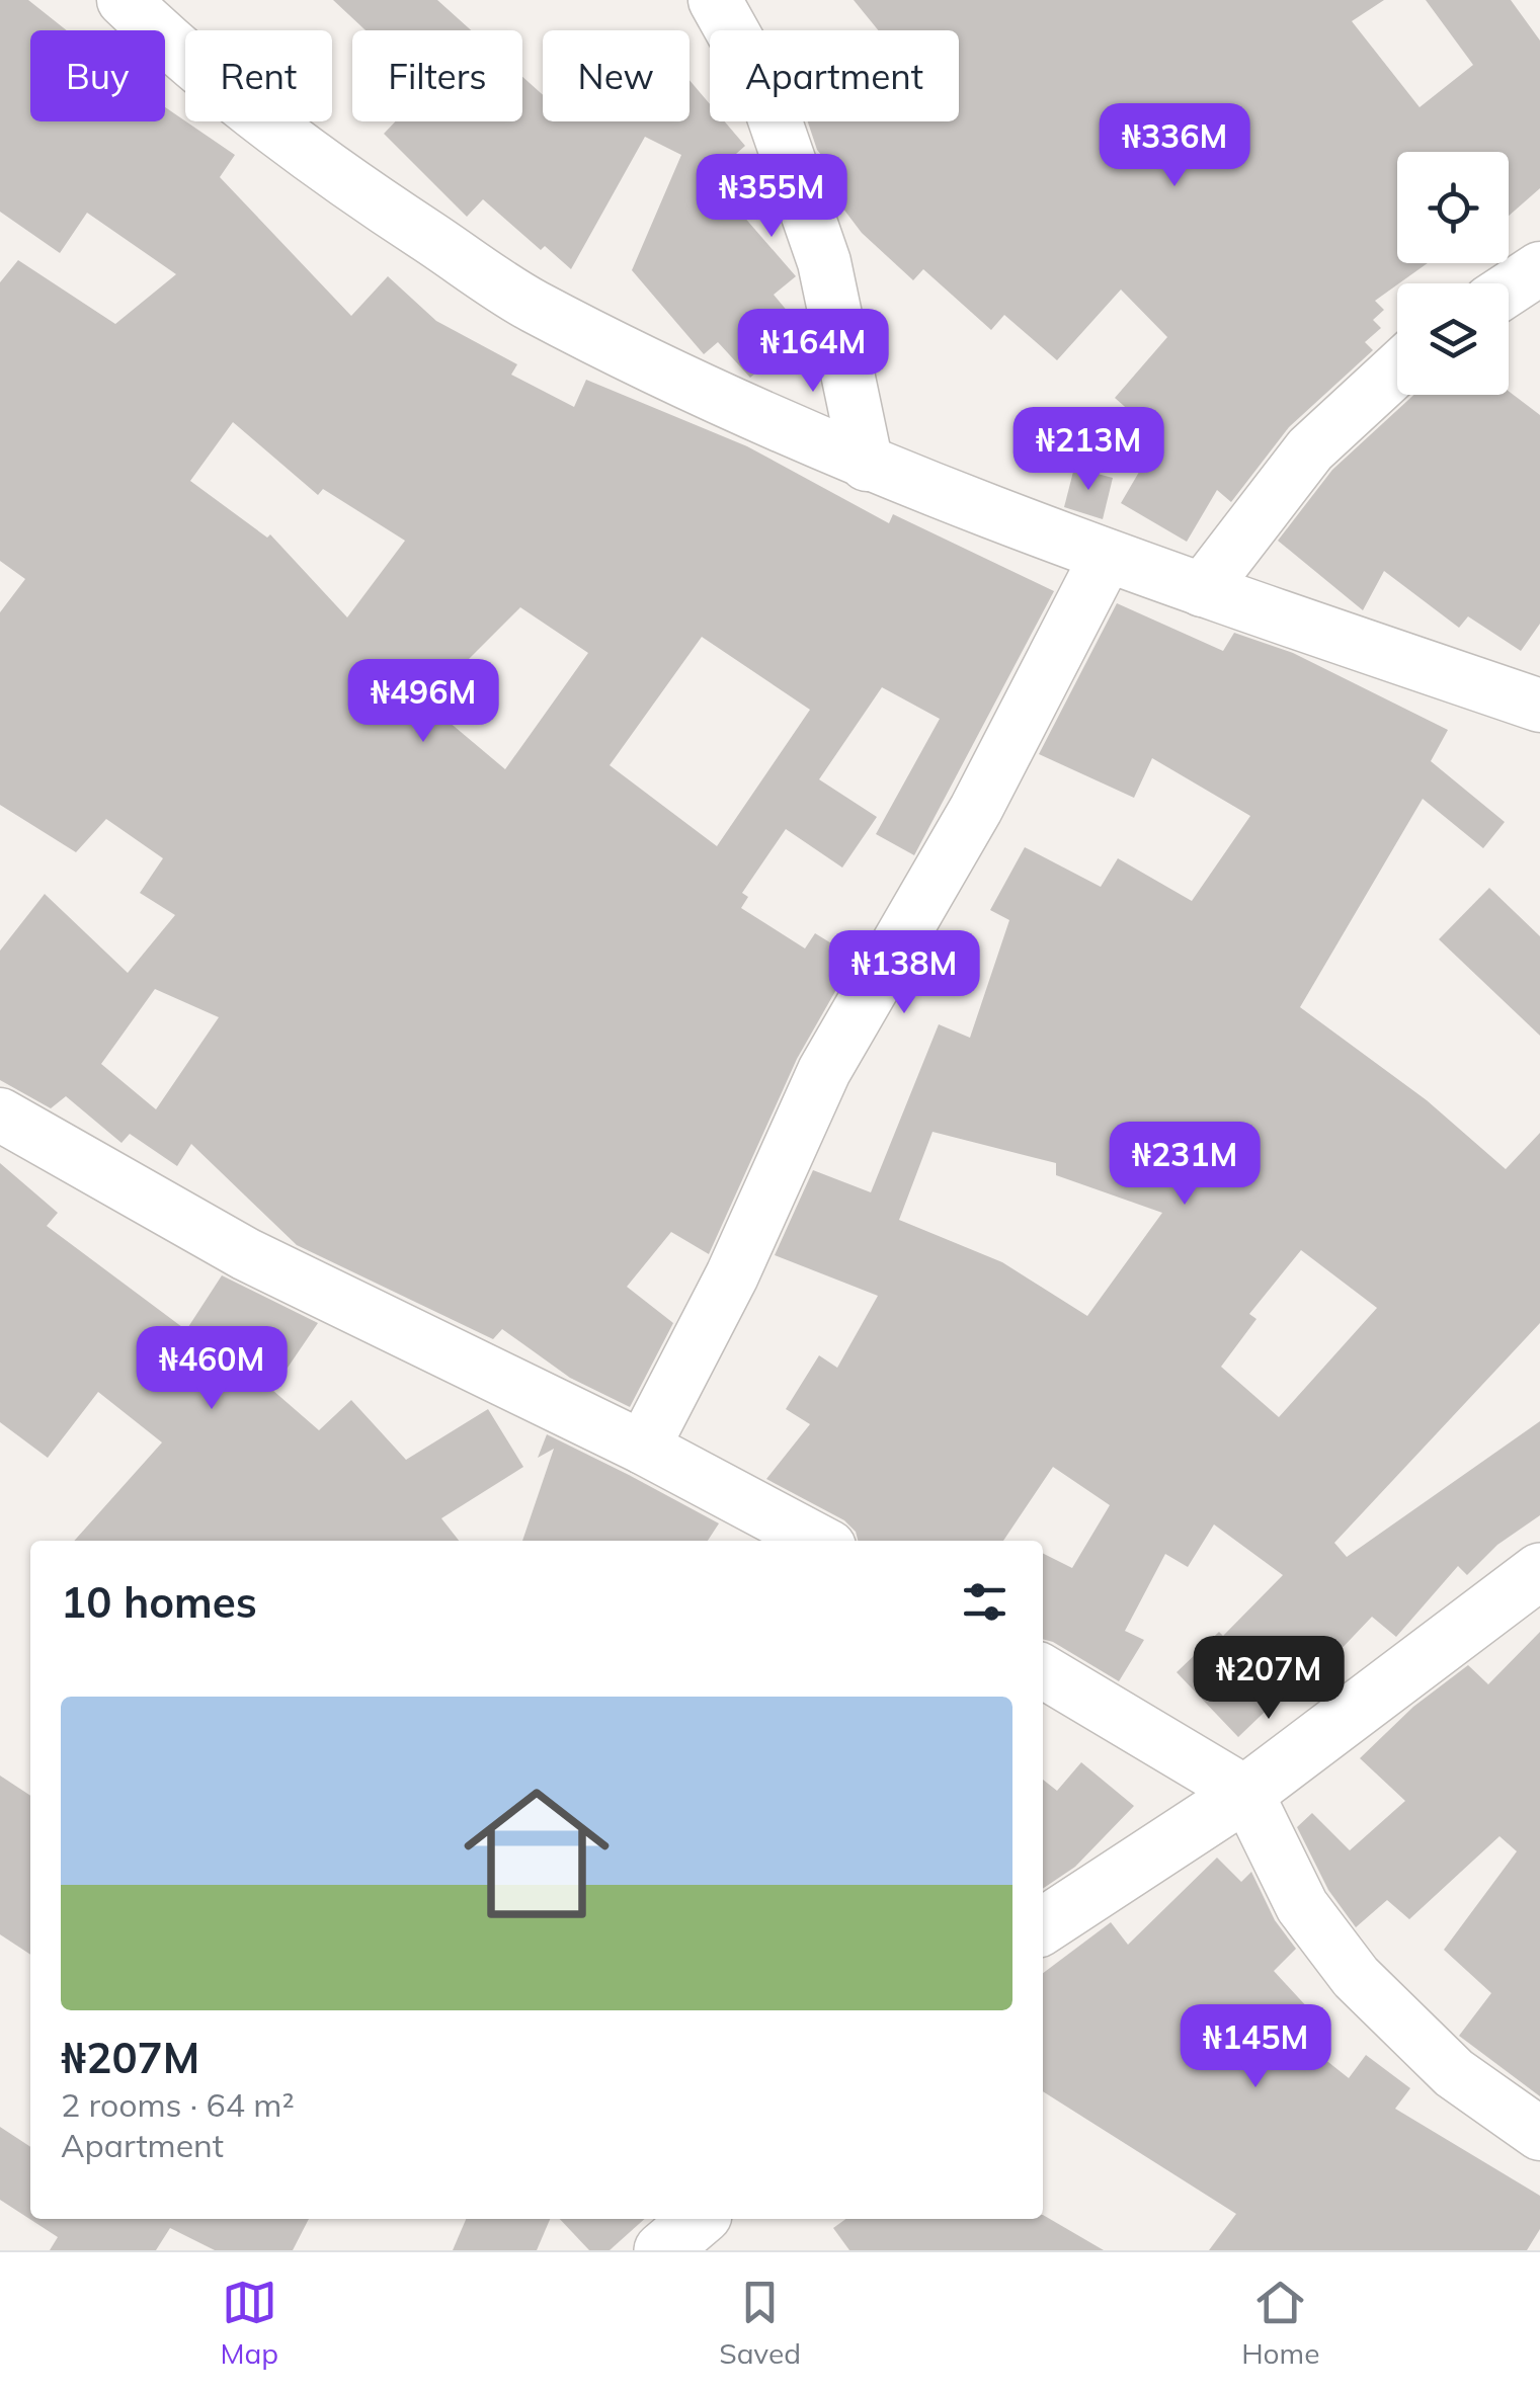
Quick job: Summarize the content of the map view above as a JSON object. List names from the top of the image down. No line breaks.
{"page":{"chip":["Buy","Rent","Filters","New","Apartment"],"price":["₦336M","₦355M","₦164M","₦213M","₦496M","₦138M","₦231M","₦460M","₦207M","₦145M"],"heading":"10 homes","list":[{"name":"₦207M","note":"2 rooms · 64 m² · Apartment"}],"tabs":["Map","Saved","Home"]}}
